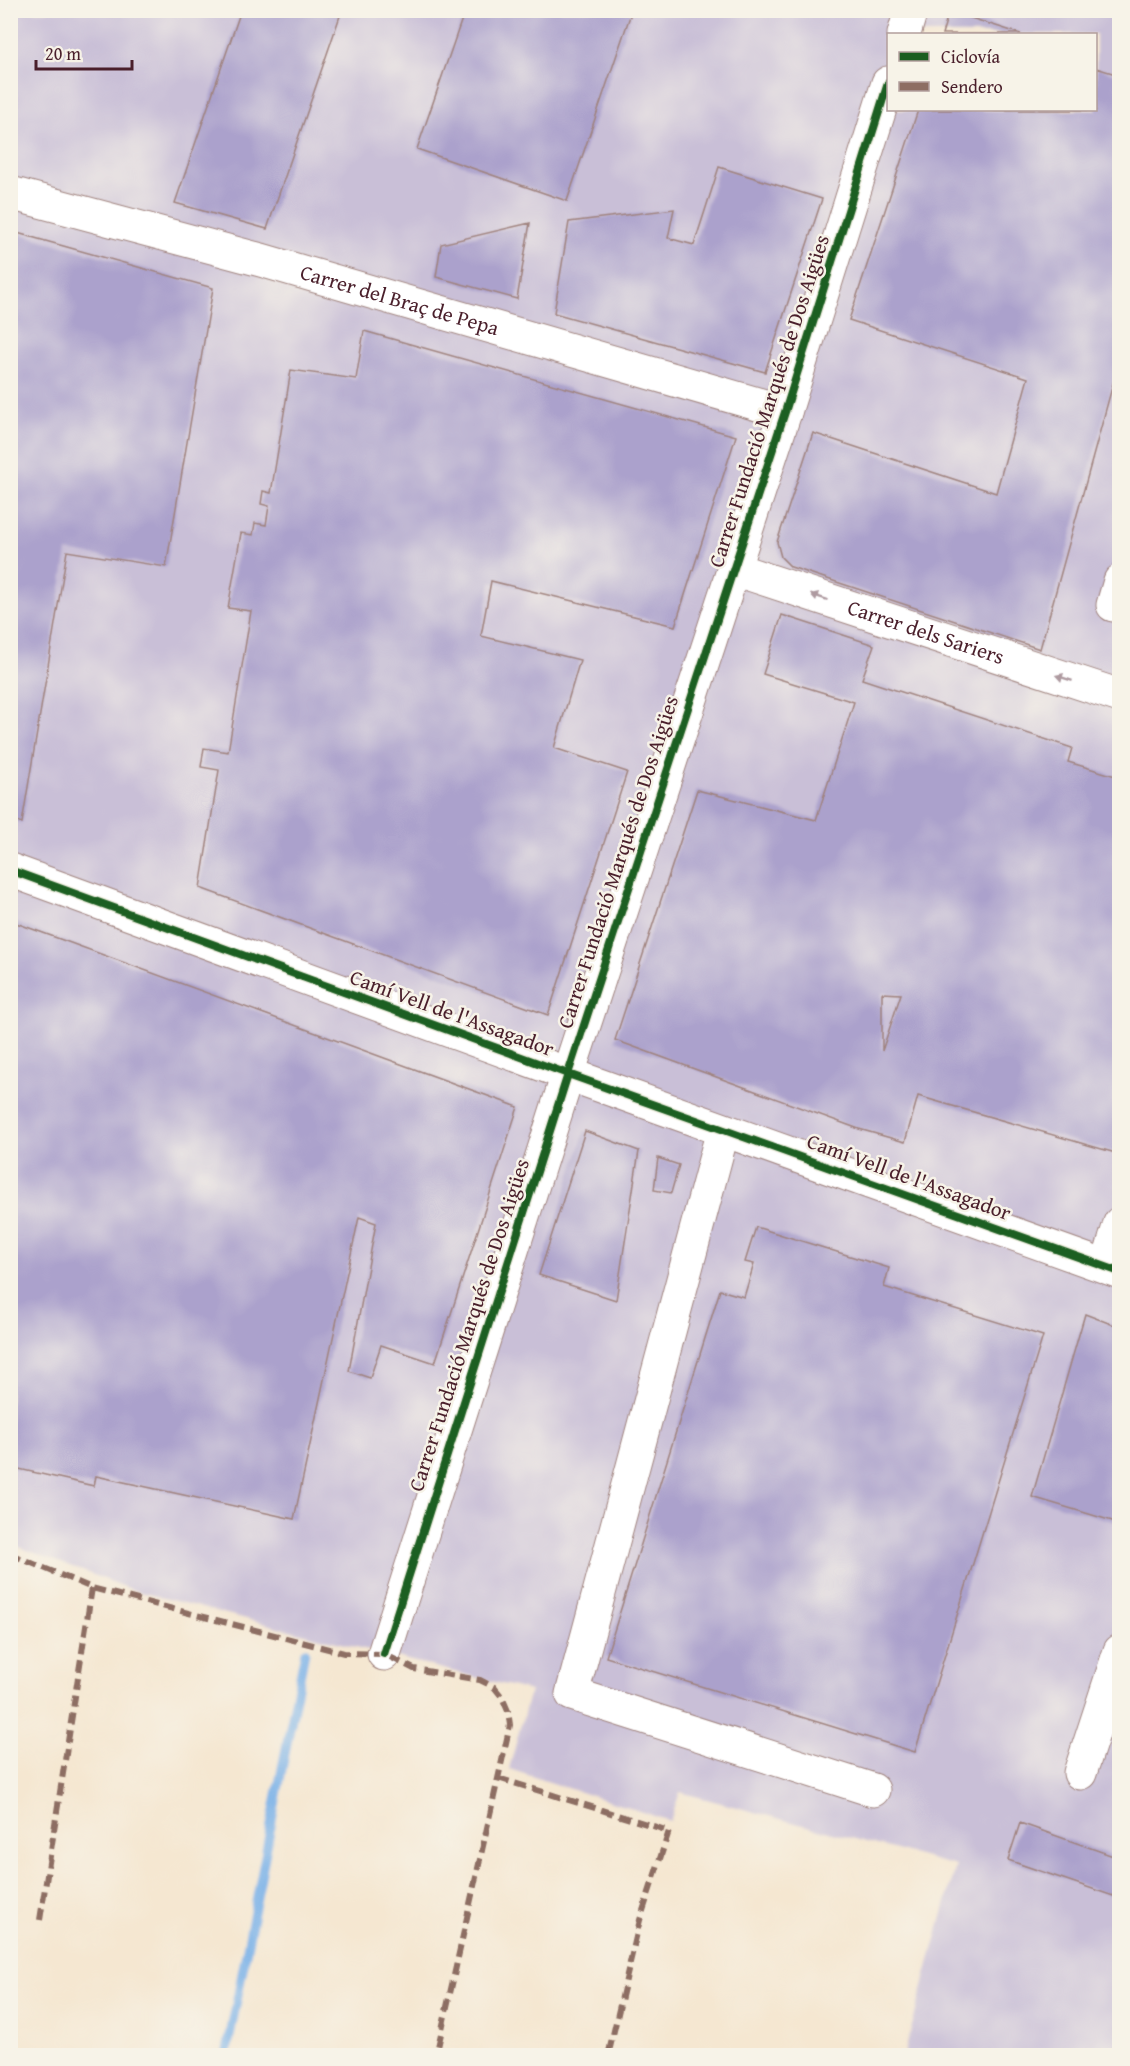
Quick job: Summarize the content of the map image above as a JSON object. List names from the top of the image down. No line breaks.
{"streets":{"street":["Carrer del Braç de Pepa","Carrer Fundació Marqués de Dos Aigües","Carrer dels Sariers","Camí Vell de l'Assagador"]},"crossings":[["Carrer del Braç de Pepa","Carrer Fundació Marqués de Dos Aigües"],["Carrer Fundació Marqués de Dos Aigües","Carrer dels Sariers"],["Carrer Fundació Marqués de Dos Aigües","Camí Vell de l'Assagador"]],"one_way":["Carrer dels Sariers"],"legend":["Ciclovía","Sendero"],"scale_bar":"20 m"}
